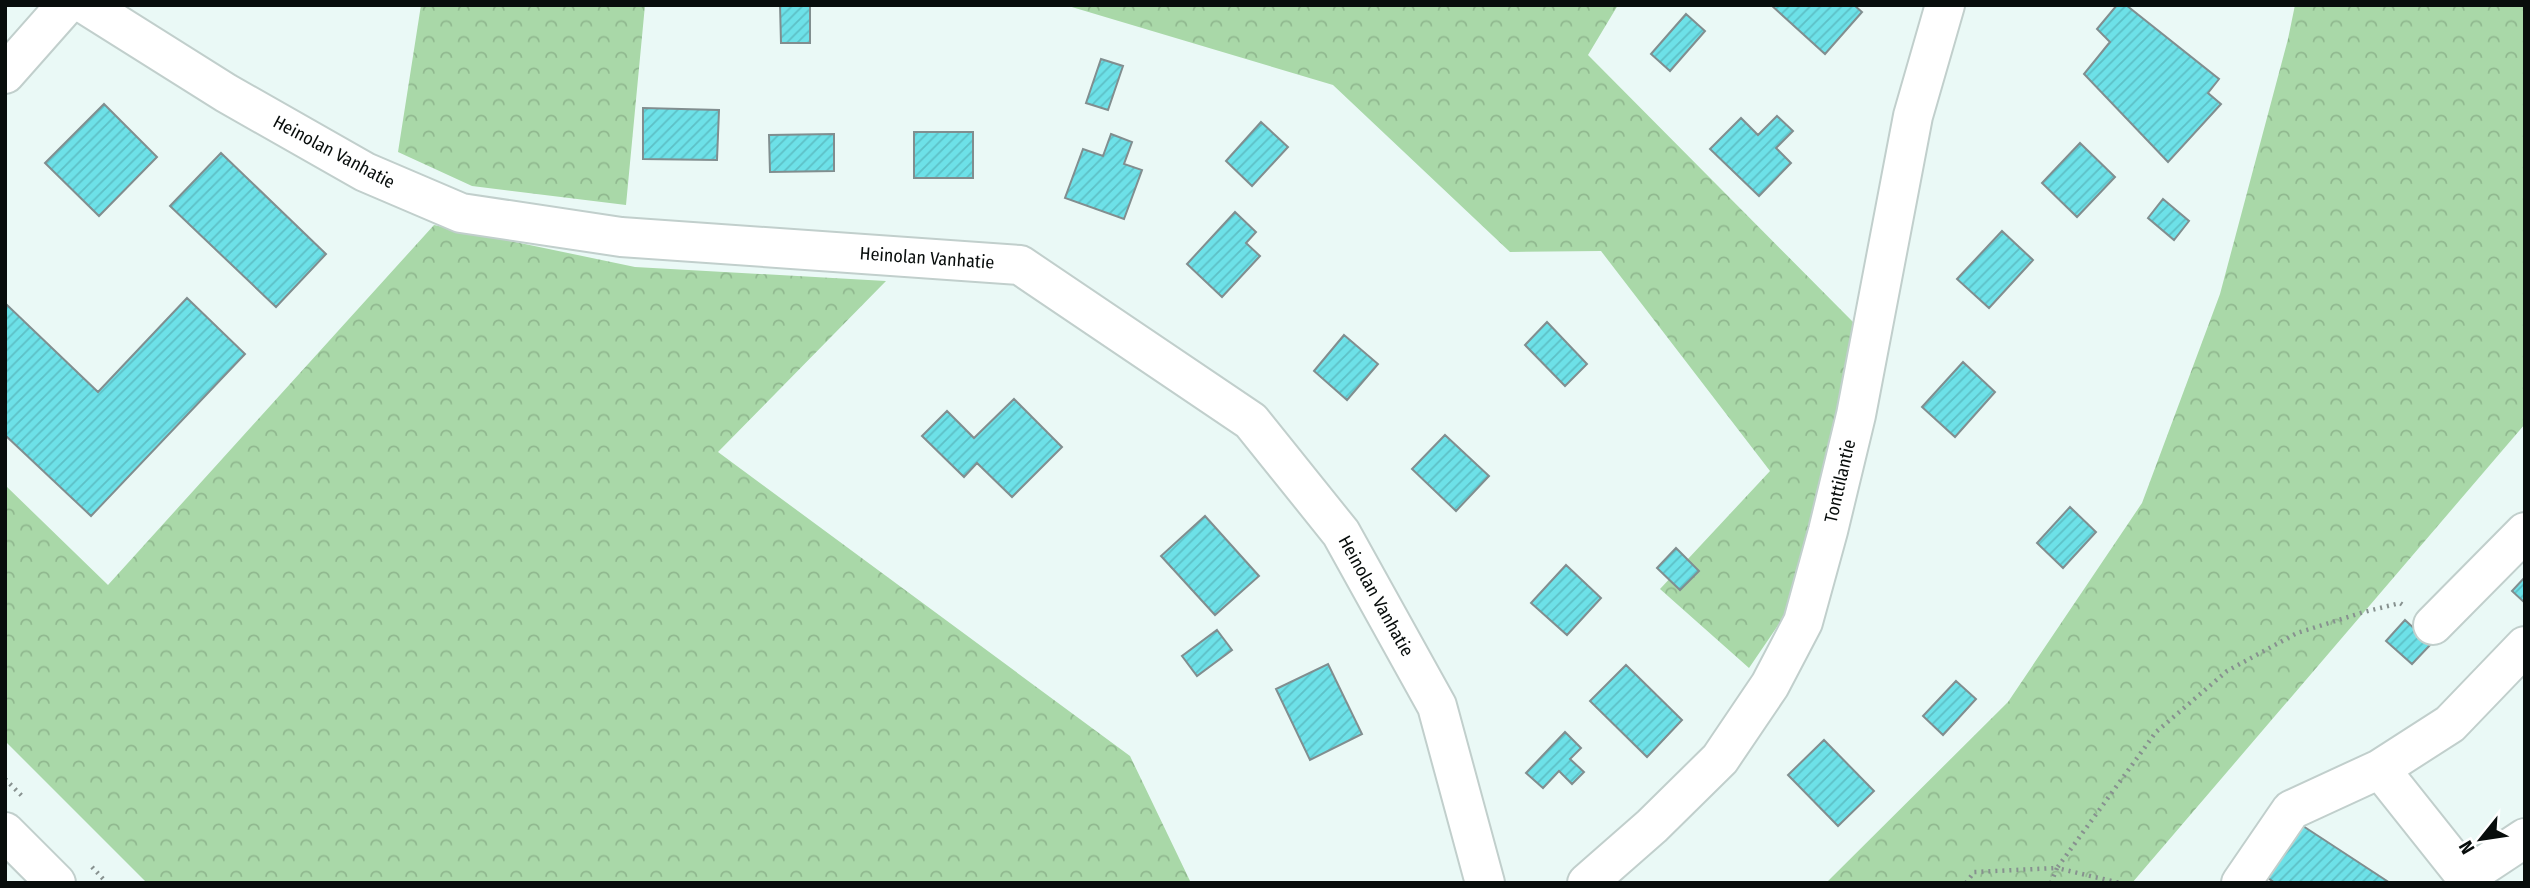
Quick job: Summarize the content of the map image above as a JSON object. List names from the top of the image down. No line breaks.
{"streets":{"street":["Heinolan Vanhatie","Tonttilantie"]},"north":"bottom left"}
